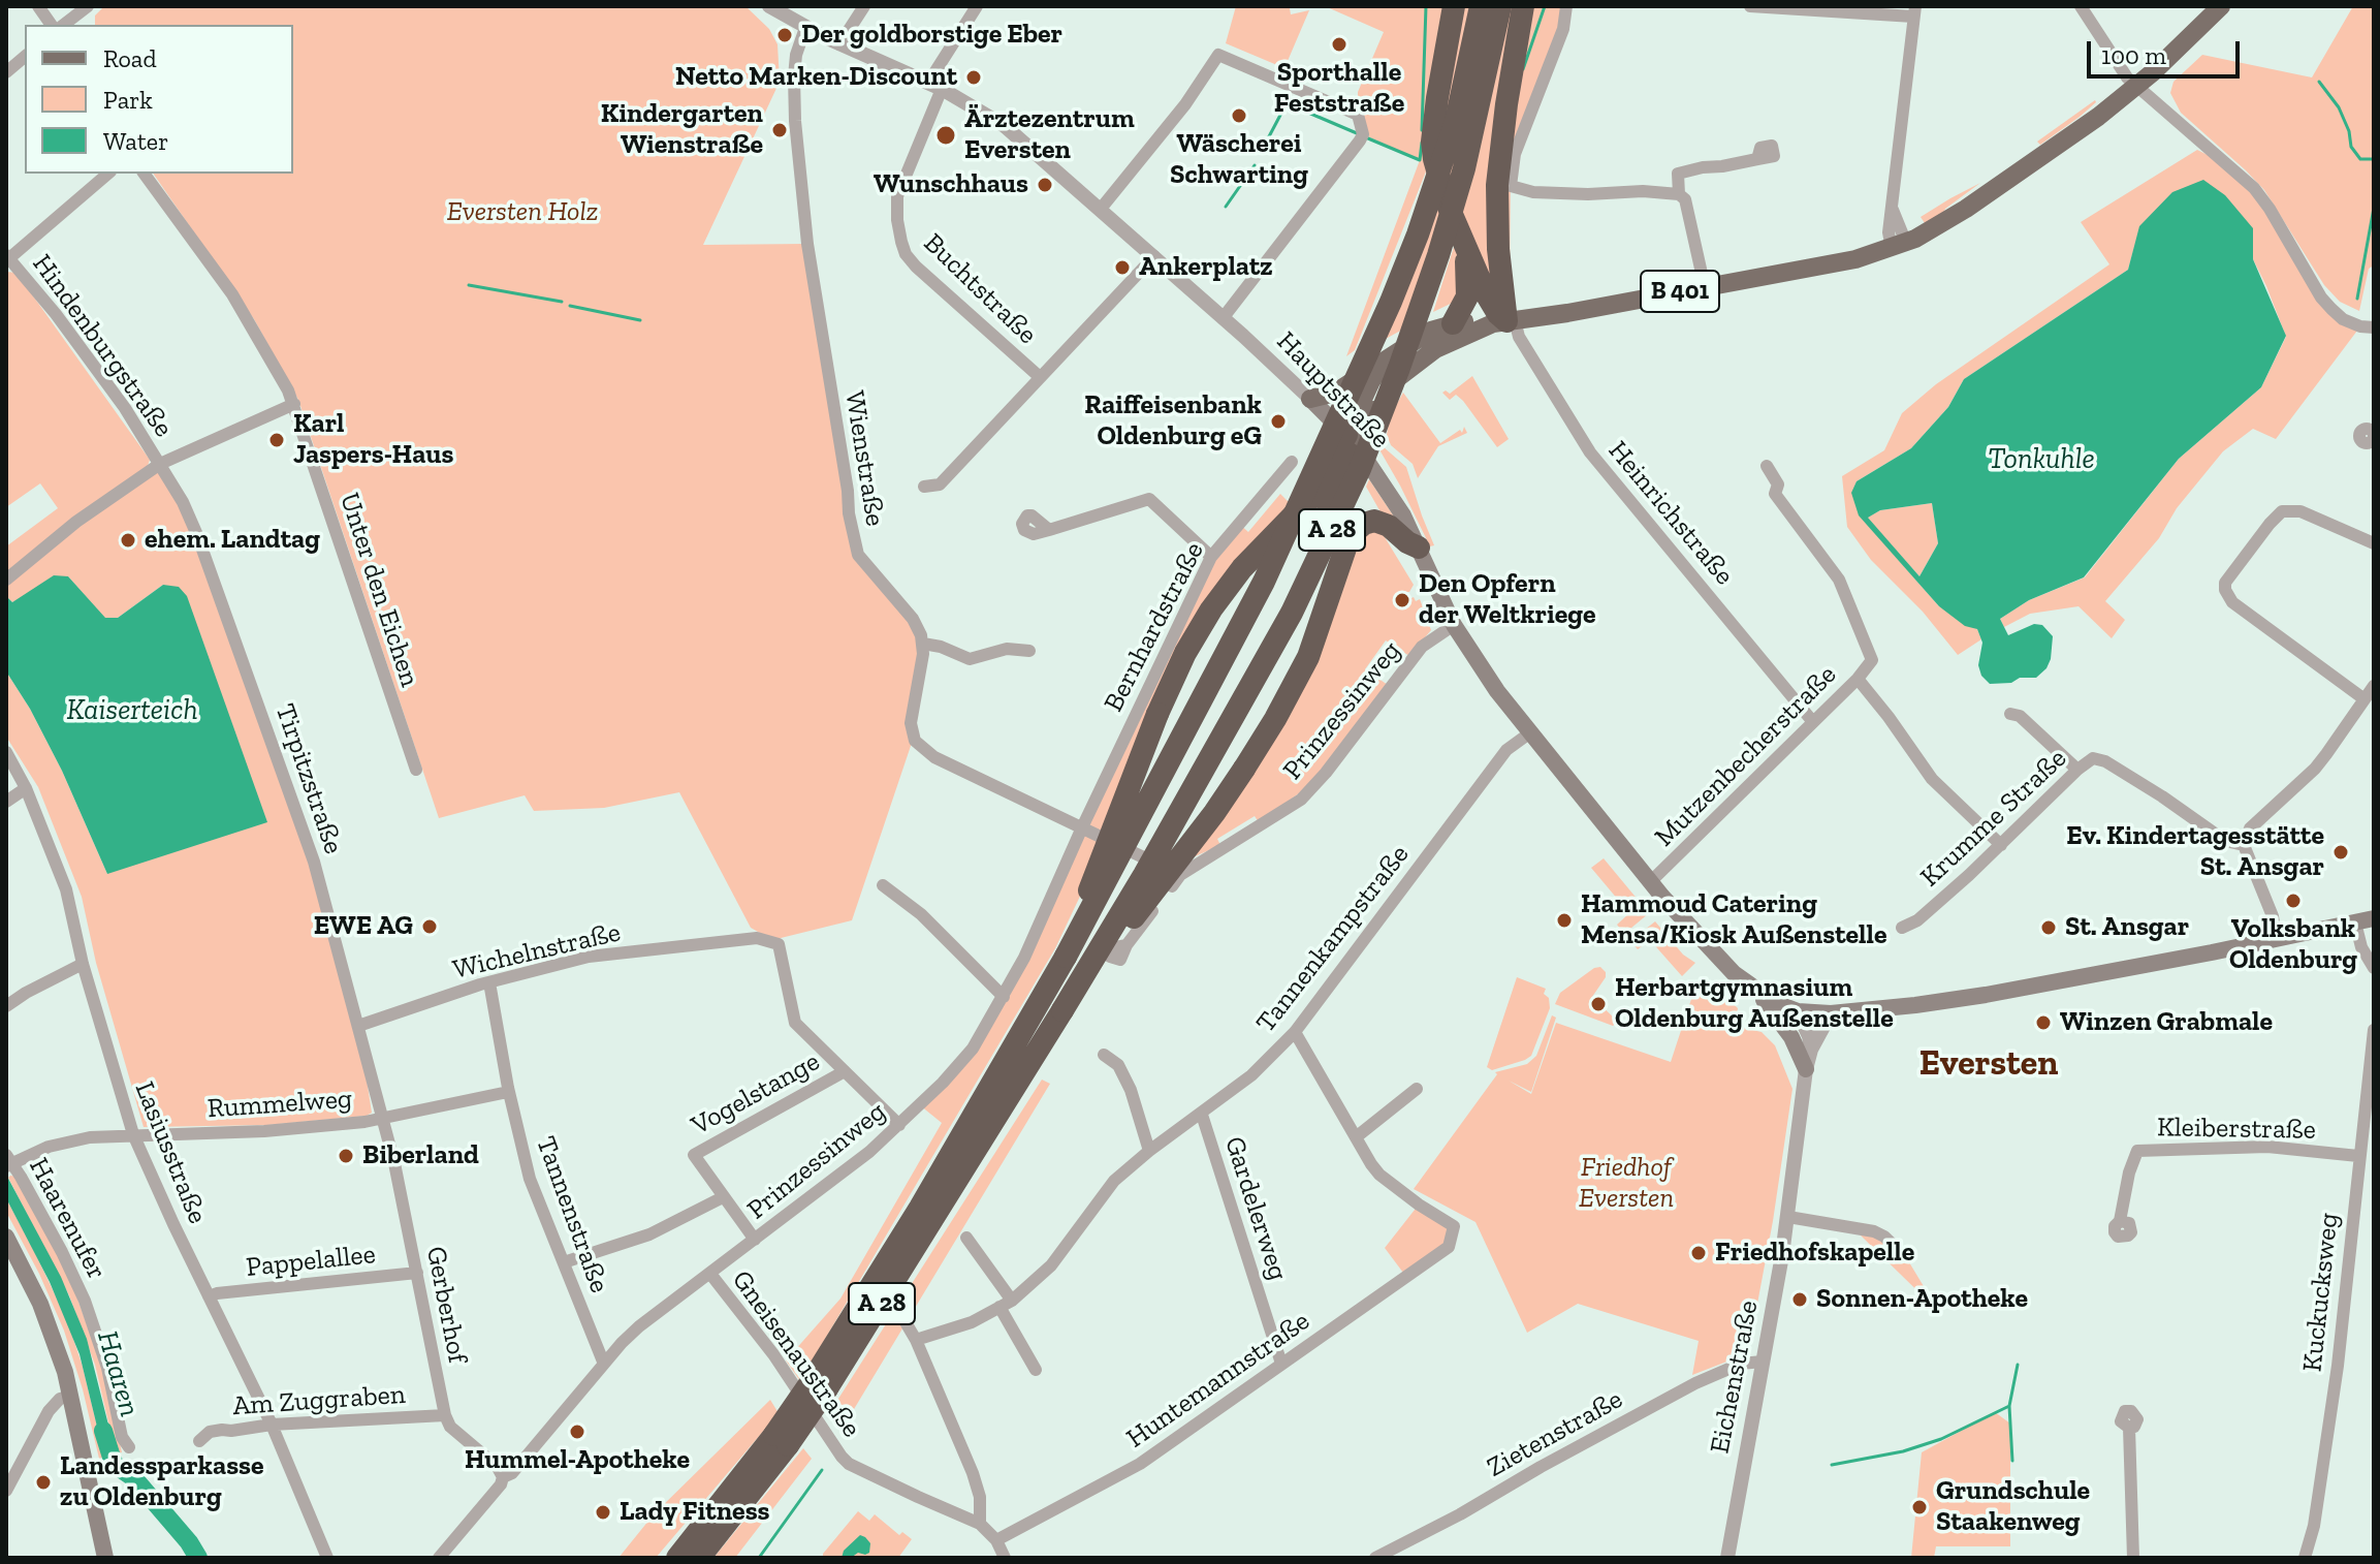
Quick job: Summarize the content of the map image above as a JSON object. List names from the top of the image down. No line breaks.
{"streets":{"highway":["A 28"],"main road":["B 401","Hauptstraße"],"street":["Buchtstraße","Hindenburgstraße","Wienstraße","Heinrichstraße","Unter den Eichen","Bernhardstraße","Prinzessinweg","Mutzenbecherstraße","Tirpitzstraße","Krumme Straße","Tannenkampstraße","Wichelnstraße","Vogelstange","Rummelweg","Kleiberstraße","Lasiusstraße","Gardelerweg","Tannenstraße","Haarenufer","Pappelallee","Kuckucksweg","Gerberhof","Gneisenaustraße","Eichenstraße","Huntemannstraße","Am Zuggraben","Zietenstraße"]},"crossings":[["Buchtstraße","Hauptstraße"],["B 401","Hauptstraße"],["B 401","Heinrichstraße"],["Hindenburgstraße","Tirpitzstraße"],["Hauptstraße","Wienstraße"],["Hauptstraße","Prinzessinweg"],["Hauptstraße","Mutzenbecherstraße"],["Hauptstraße","Tannenkampstraße"],["Heinrichstraße","Mutzenbecherstraße"],["Bernhardstraße","Prinzessinweg"],["Prinzessinweg","Vogelstange"],["Prinzessinweg","Tannenstraße"],["Prinzessinweg","Gneisenaustraße"],["Tirpitzstraße","Wichelnstraße"],["Tirpitzstraße","Rummelweg"],["Tirpitzstraße","Gerberhof"],["Tannenkampstraße","Gardelerweg"],["Wichelnstraße","Vogelstange"],["Wichelnstraße","Tannenstraße"],["Rummelweg","Lasiusstraße"],["Rummelweg","Tannenstraße"],["Rummelweg","Haarenufer"],["Rummelweg","Gerberhof"],["Kleiberstraße","Kuckucksweg"],["Lasiusstraße","Pappelallee"],["Lasiusstraße","Am Zuggraben"],["Gardelerweg","Huntemannstraße"],["Pappelallee","Gerberhof"],["Gerberhof","Am Zuggraben"],["Eichenstraße","Zietenstraße"]],"districts":["Eversten"],"water":["Tonkuhle","Kaiserteich","Haaren"],"parks":["Eversten Holz","Friedhof Eversten"],"places":["Der goldborstige Eber","Sporthalle Feststraße","Netto Marken-Discount","Wäscherei Schwarting","Kindergarten Wienstraße","Ärztezentrum Eversten","Wunschhaus","Ankerplatz","Raiffeisenbank Oldenburg eG","Karl Jaspers-Haus","ehem. Landtag","Den Opfern der Weltkriege","Ev. Kindertagesstätte St. Ansgar","Volksbank Oldenburg","Hammoud Catering Mensa/Kiosk Außenstelle","EWE AG","St. Ansgar","Herbartgymnasium Oldenburg Außenstelle","Winzen Grabmale","Biberland","Friedhofskapelle","Sonnen-Apotheke","Hummel-Apotheke","Landessparkasse zu Oldenburg","Grundschule Staakenweg","Lady Fitness"],"legend":["Road","Park","Water"],"scale_bar":"100 m"}
